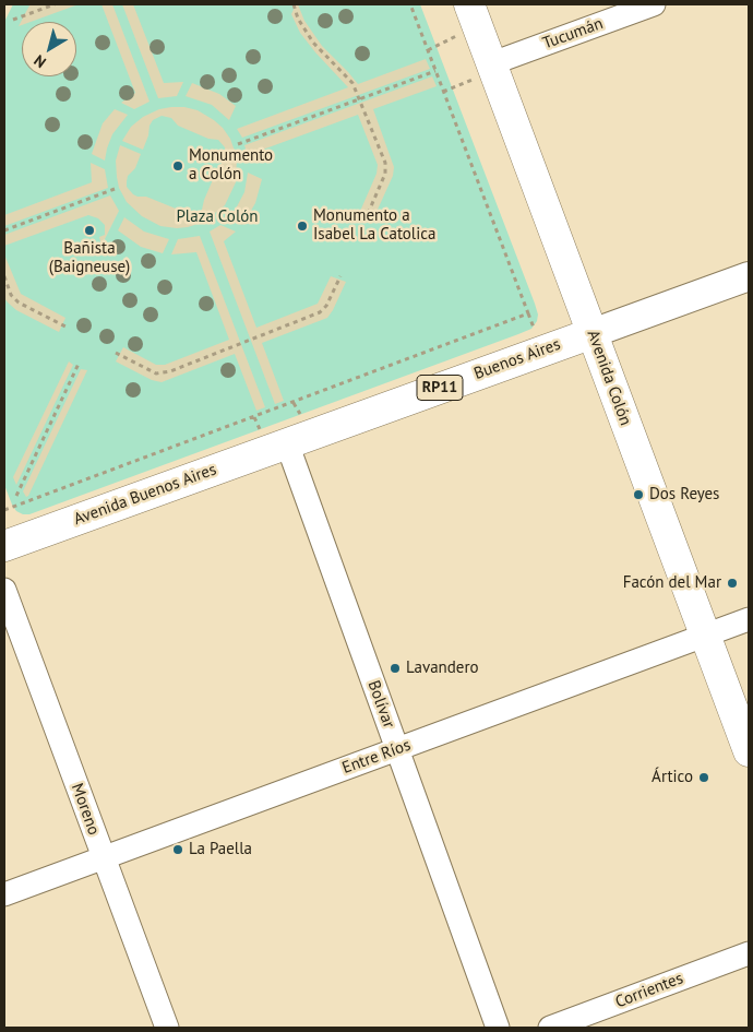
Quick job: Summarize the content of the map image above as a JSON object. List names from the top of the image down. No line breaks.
{"streets":{"main road":["Buenos Aires","Avenida Colón","RP11","Avenida Buenos Aires"],"street":["Tucumán","Bolívar","Entre Ríos","Moreno","Corrientes"]},"crossings":[["Tucumán","Avenida Colón"],["Buenos Aires","Avenida Colón"],["Buenos Aires","Avenida Buenos Aires"],["Buenos Aires","Bolívar"],["Avenida Colón","Entre Ríos"],["Avenida Buenos Aires","Bolívar"],["Bolívar","Entre Ríos"],["Entre Ríos","Moreno"]],"parks":["Plaza Colón"],"places":["Monumento a Colón","Monumento a Isabel La Catolica","Bañista (Baigneuse)","Dos Reyes","Facón del Mar","Lavandero","Ártico","La Paella"],"north":"bottom left"}
